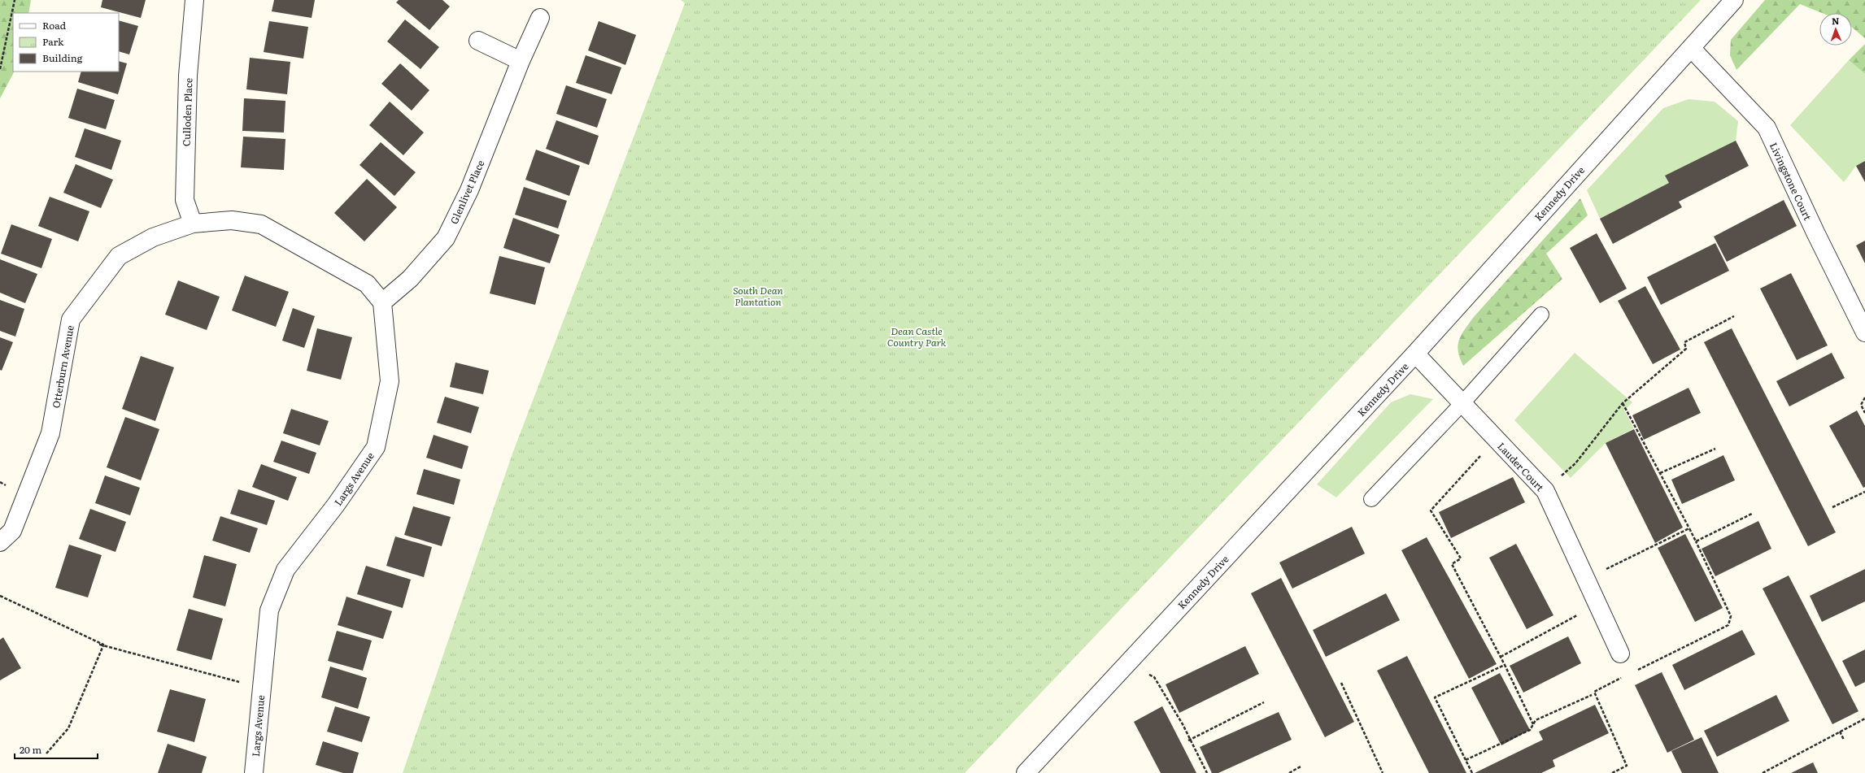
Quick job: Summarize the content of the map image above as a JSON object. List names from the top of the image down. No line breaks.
{"streets":{"street":["Culloden Place","Livingstone Court","Glenlivet Place","Kennedy Drive","Otterburn Avenue","Lauder Court","Largs Avenue"]},"crossings":[["Culloden Place","Otterburn Avenue"],["Livingstone Court","Kennedy Drive"],["Glenlivet Place","Otterburn Avenue"],["Glenlivet Place","Largs Avenue"],["Kennedy Drive","Lauder Court"],["Otterburn Avenue","Largs Avenue"]],"parks":["South Dean Plantation","Dean Castle Country Park"],"legend":["Road","Park","Building"],"scale_bar":"20 m","north":"top"}
